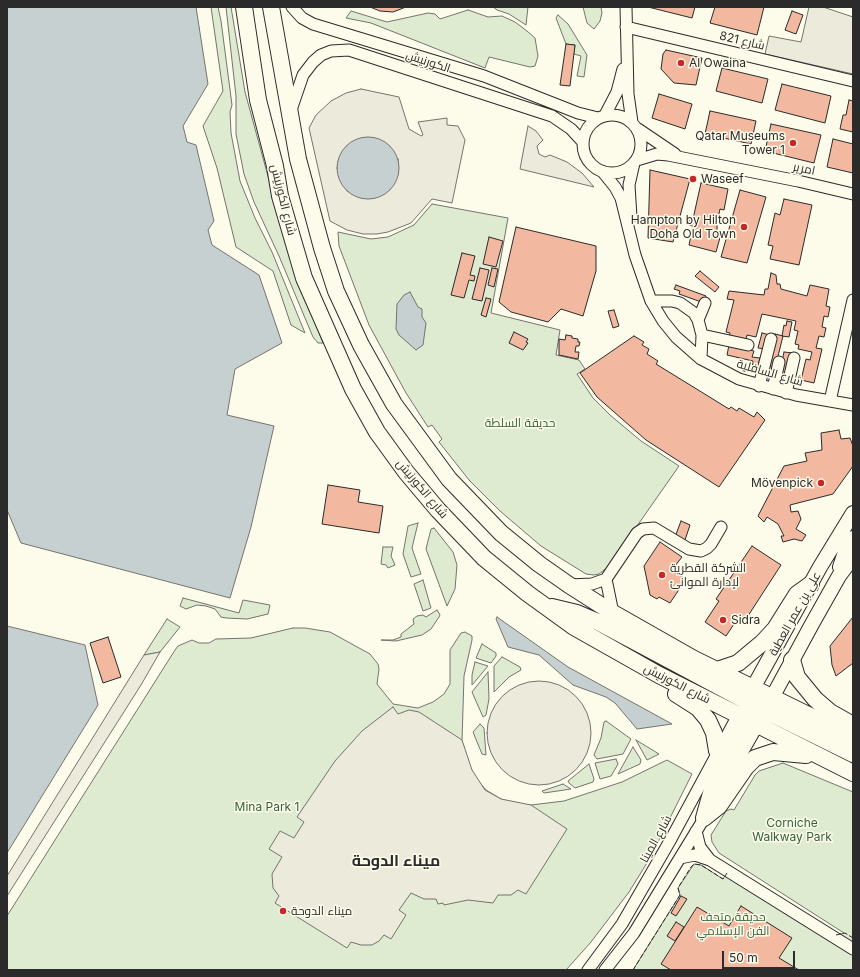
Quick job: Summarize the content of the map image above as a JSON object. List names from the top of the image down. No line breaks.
{"streets":{"highway":["شارع الكورنيش"],"main road":["علي بن عمر العطية"],"street":["شارع 821","الكورنيش","امرير","شارع السافلية","شارع المينا"]},"crossings":[["الكورنيش","امرير"],["الكورنيش","شارع الكورنيش"],["الكورنيش","شارع السافلية"],["امرير","شارع السافلية"],["شارع الكورنيش","علي بن عمر العطية"],["شارع الكورنيش","شارع المينا"],["علي بن عمر العطية","شارع المينا"]],"districts":["ميناء الدوحة"],"parks":["حديقة السلطة","Mina Park 1","Corniche Walkway Park","حديقة متحف الفن الإسلامي"],"places":["Al Owaina","Qatar Museums Tower 1","Waseef","Hampton by Hilton Doha Old Town","Mövenpick","الشركة القطرية لإدارة الموانئ","Sidra","ميناء الدوحة"],"scale_bar":"50 m"}
